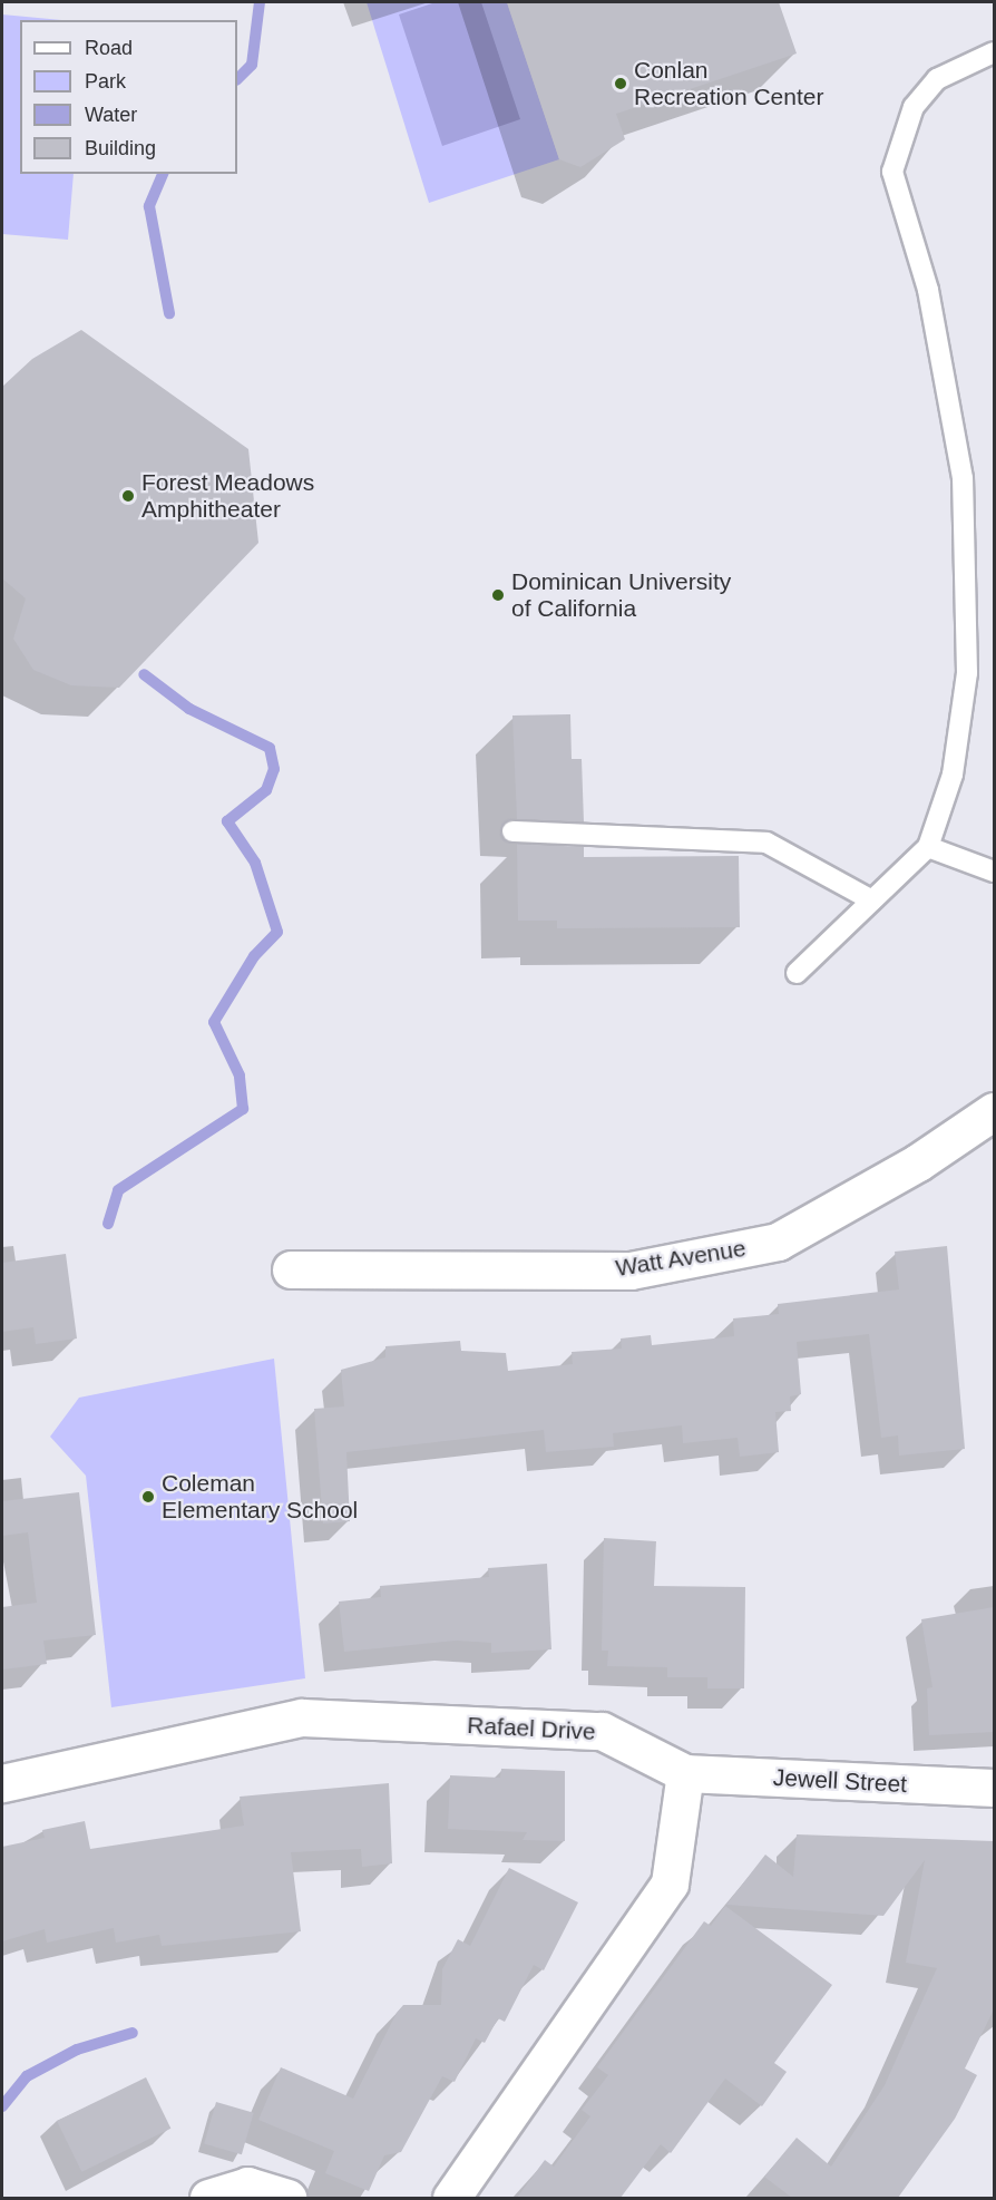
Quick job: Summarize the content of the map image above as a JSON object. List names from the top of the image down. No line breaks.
{"streets":{"street":["Watt Avenue","Rafael Drive","Jewell Street"]},"crossings":[["Rafael Drive","Jewell Street"]],"places":["Conlan Recreation Center","Forest Meadows Amphitheater","Dominican University of California","Coleman Elementary School"],"legend":["Road","Park","Water","Building"]}
